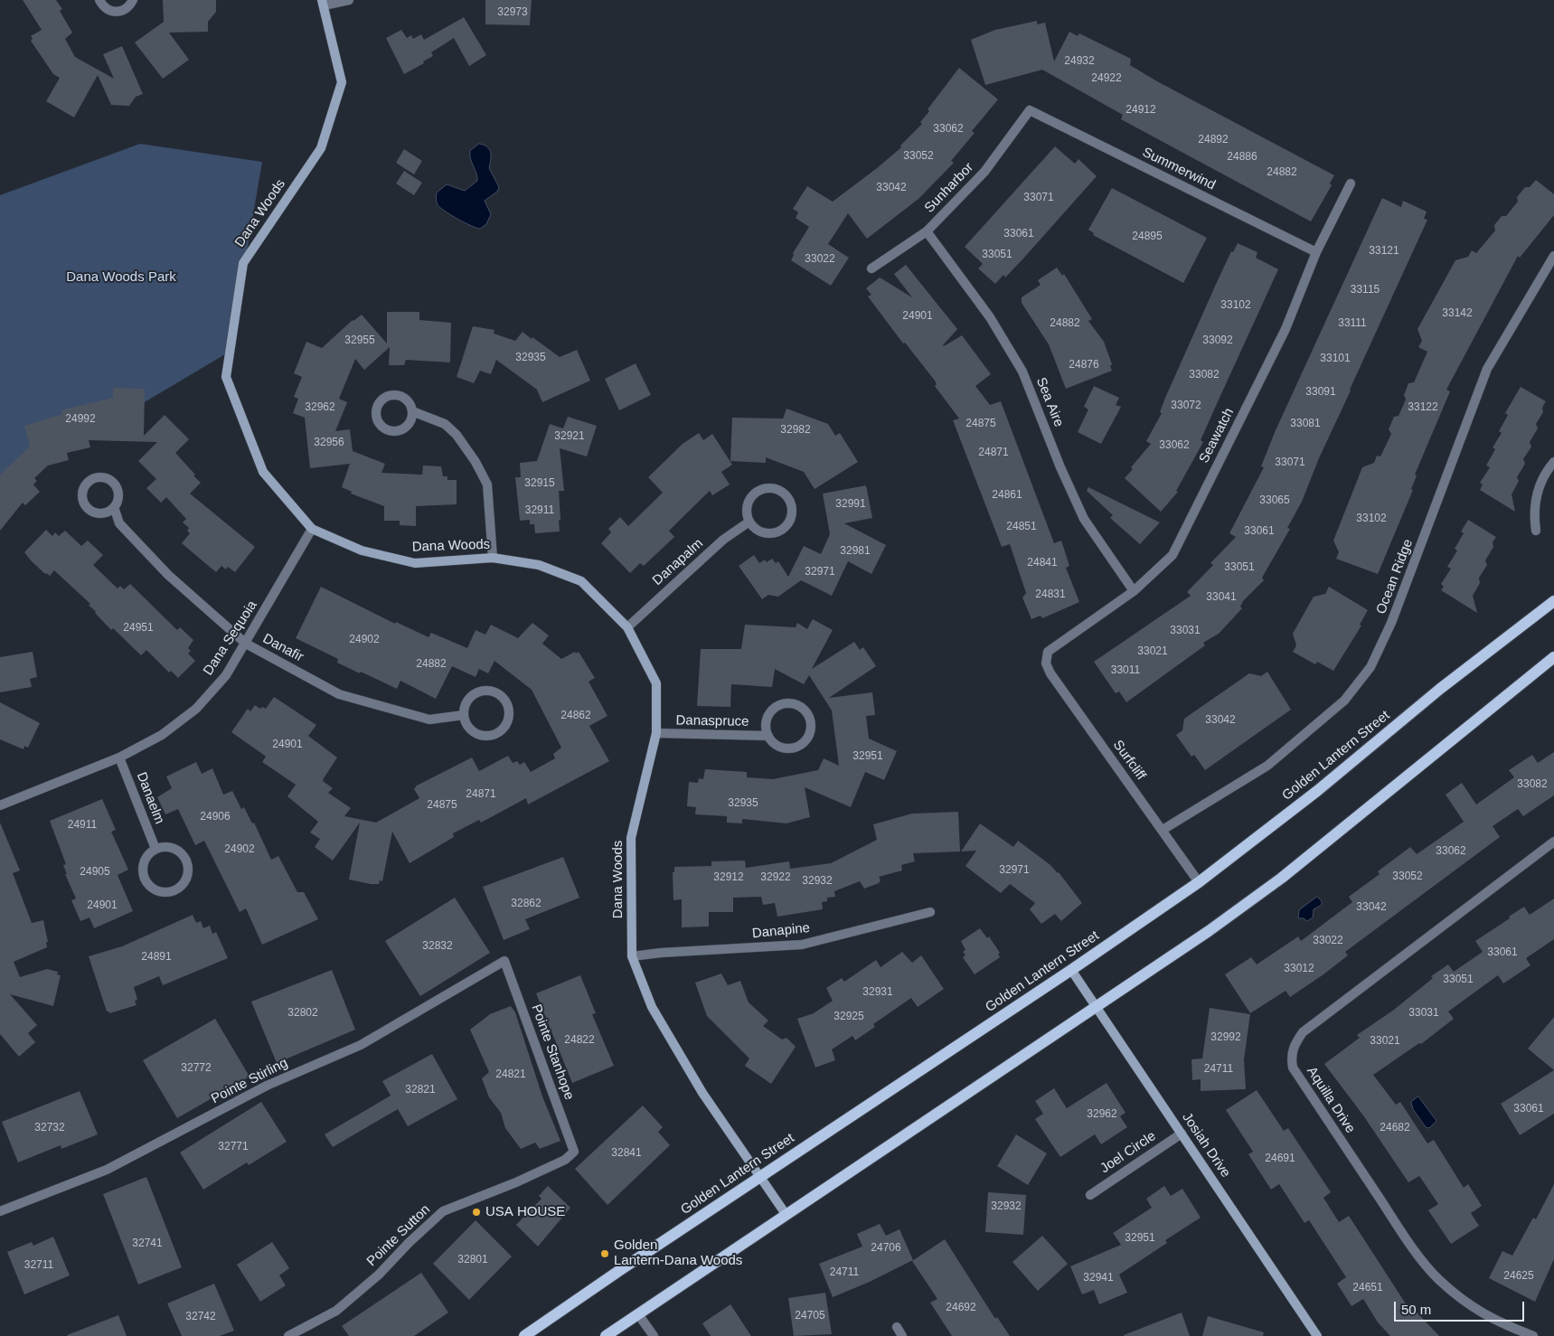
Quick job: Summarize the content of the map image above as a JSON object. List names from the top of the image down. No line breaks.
{"streets":{"main road":["Golden Lantern Street"],"street":["Summerwind","Sunharbor","Dana Woods","Sea Aire","Seawatch","Danapalm","Ocean Ridge","Dana Sequoia","Danafir","Danaspruce","Surfcliff","Danaelm","Danapine","Pointe Stanhope","Pointe Stirling","Aquilla Drive","Josiah Drive","Joel Circle","Pointe Sutton"]},"crossings":[["Summerwind","Sunharbor"],["Summerwind","Seawatch"],["Sunharbor","Sea Aire"],["Dana Woods","Danapalm"],["Dana Woods","Dana Sequoia"],["Dana Woods","Danaspruce"],["Dana Woods","Golden Lantern Street"],["Dana Woods","Danapine"],["Sea Aire","Seawatch"],["Seawatch","Surfcliff"],["Ocean Ridge","Surfcliff"],["Dana Sequoia","Danafir"],["Dana Sequoia","Danaelm"],["Golden Lantern Street","Surfcliff"],["Golden Lantern Street","Josiah Drive"],["Pointe Stanhope","Pointe Stirling"],["Pointe Stanhope","Pointe Sutton"],["Josiah Drive","Joel Circle"]],"parks":["Dana Woods Park"],"places":["USA HOUSE","Golden Lantern-Dana Woods"],"house_numbers":["32973","24932","24922","24912","33062","24892","33052","24886","24882","33042","33071","33061","24895","33121","33051","33022","33115","33102","33142","24901","24882","33111","32955","33092","32935","33101","24876","33082","33091","33072","32962","33122","24992","24875","33081","32982","32921","32956","33062","24871","33071","32915","24861","33065","32991","32911","33102","24851","33061","32981","24841","33051","32971","24831","33041","24951","33031","24902","33021","24882","33011","24862","33042","24901","32951","33082","24871","32935","24875","24906","24911","24902","33062","32971","24905","33052","32912","32922","32932","32862","24901","33042","33022","32832","33061","24891","33012","33051","32931","32802","33031","32925","32992","24822","33021","32772","24711","24821","32821","33061","32962","32732","24682","32771","32841","24691","32932","32951","32741","24706","32801","32711","24711","24625","32941","24651","24692","24705","32742"],"scale_bar":"50 m"}
